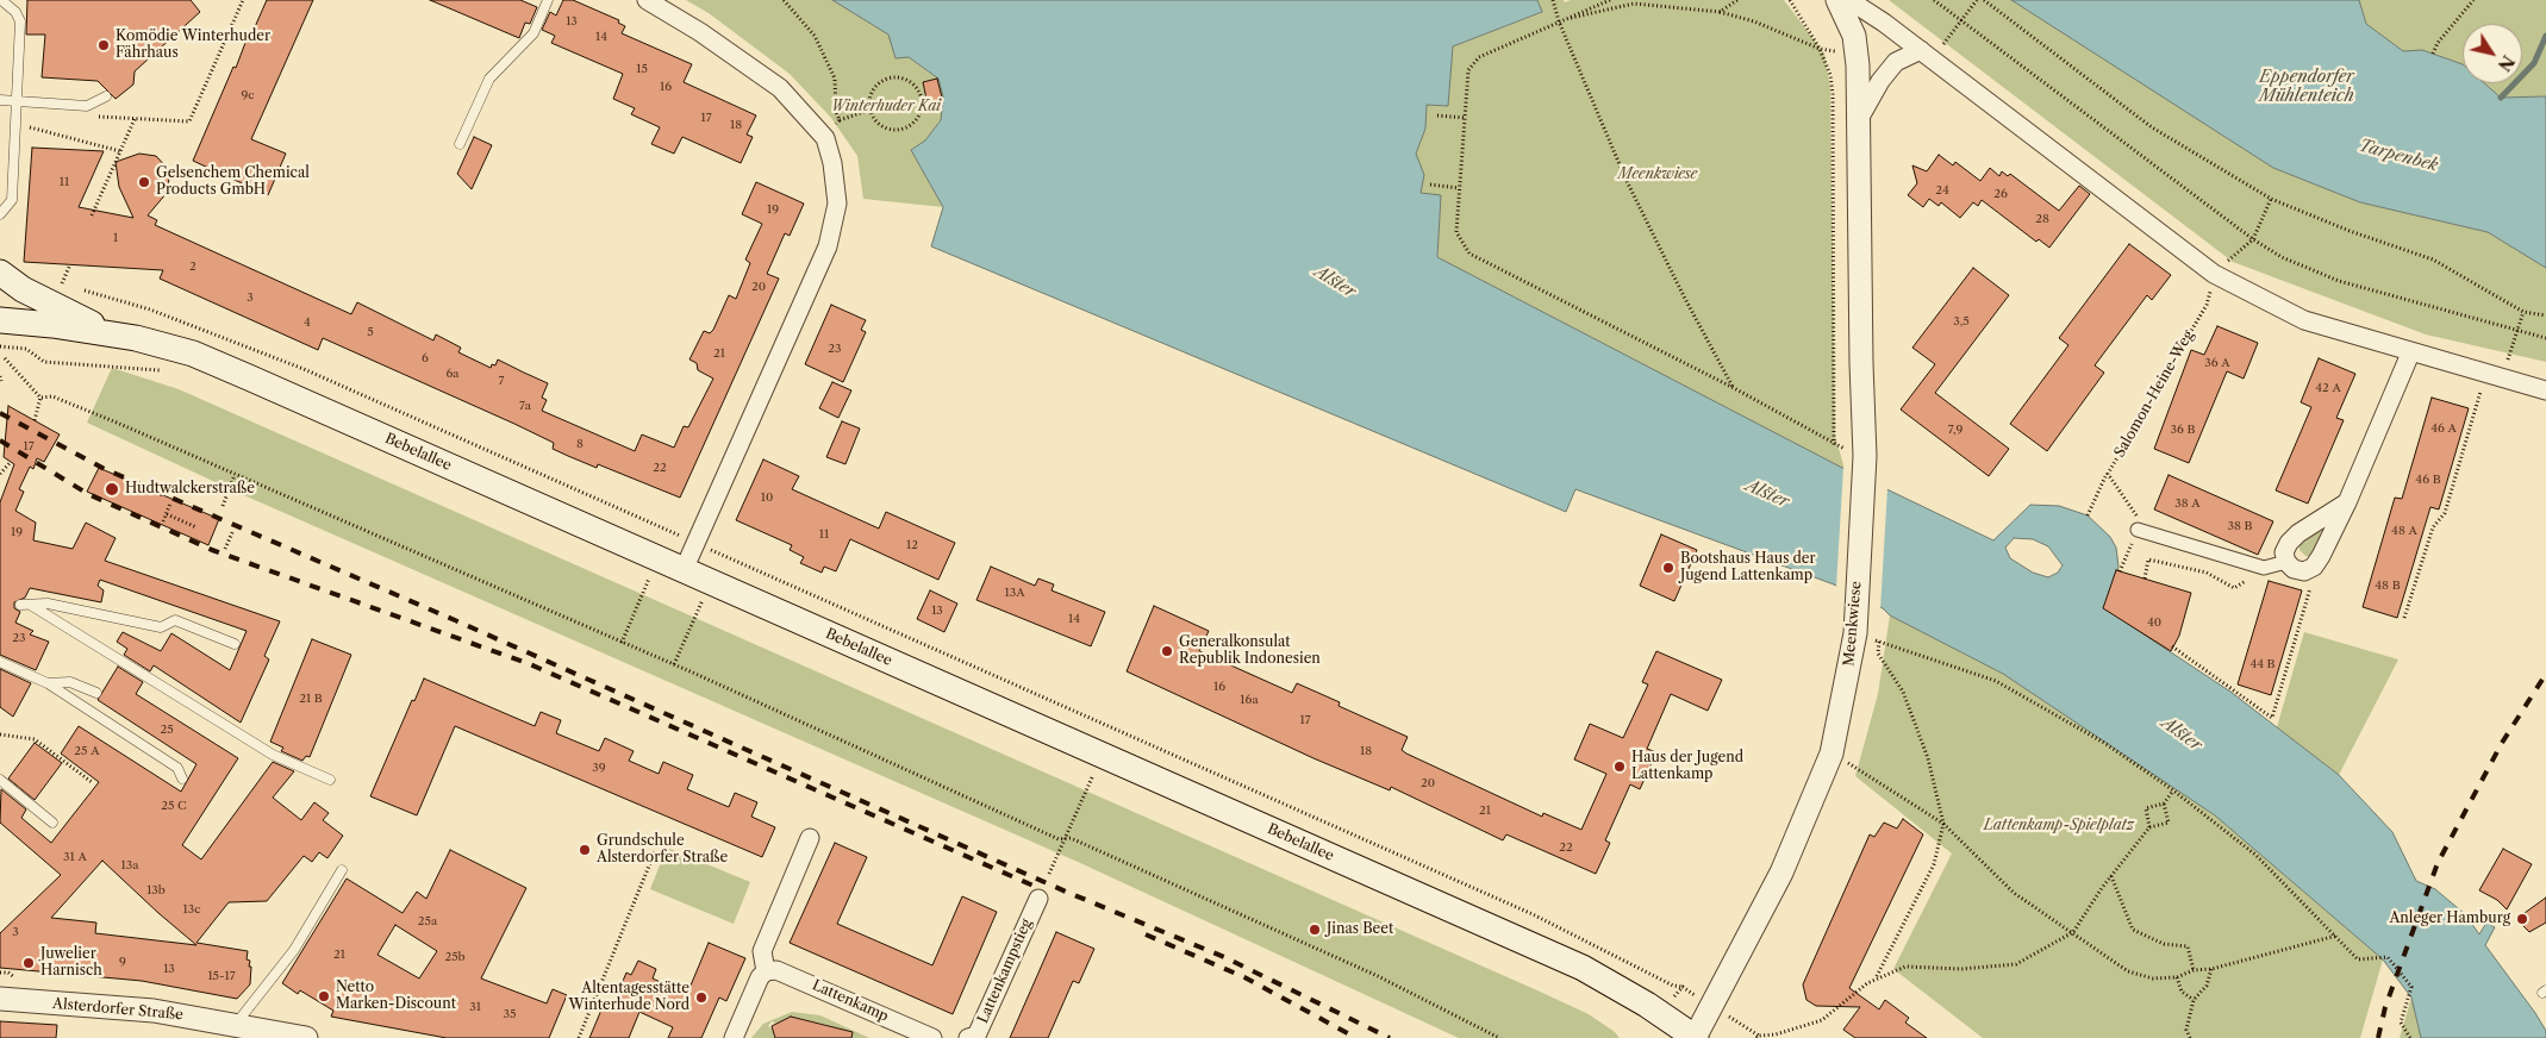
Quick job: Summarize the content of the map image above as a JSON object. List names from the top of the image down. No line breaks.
{"streets":{"main road":["Bebelallee"],"street":["Meenkwiese","Lattenkampstieg","Lattenkamp","Alsterdorfer Straße"],"path":["Salomon-Heine-Weg"]},"crossings":[["Bebelallee","Meenkwiese"]],"water":["Eppendorfer Mühlenteich","Tarpenbek","Alster"],"parks":["Winterhuder Kai","Meenkwiese","Lattenkamp-Spielplatz"],"places":["Komödie Winterhuder Fährhaus","Gelsenchem Chemical Products GmbH","Hudtwalckerstraße","Bootshaus Haus der Jugend Lattenkamp","Generalkonsulat Republik Indonesien","Haus der Jugend Lattenkamp","Grundschule Alsterdorfer Straße","Anleger Hamburg","Jinas Beet","Juwelier Harnisch","Netto Marken-Discount","Altentagesstätte Winterhude Nord"],"house_numbers":["13","14","15","16","9c","17","18","11","24","26","19","28","1","2","20","3","3,5","4","5","23","21","6","36 A","6a","7","42 A","7a","46 A","7,9","36 B","8","17","22","46 B","10","38 A","38 B","48 A","19","11","12","48 B","13A","13","14","40","23","44 B","16","21 B","16a","17","25","25 A","18","39","20","25 C","21","22","31 A","13a","13b","13c","25a","3","21","25b","9","13","15-17","31","35"],"north":"bottom right"}
